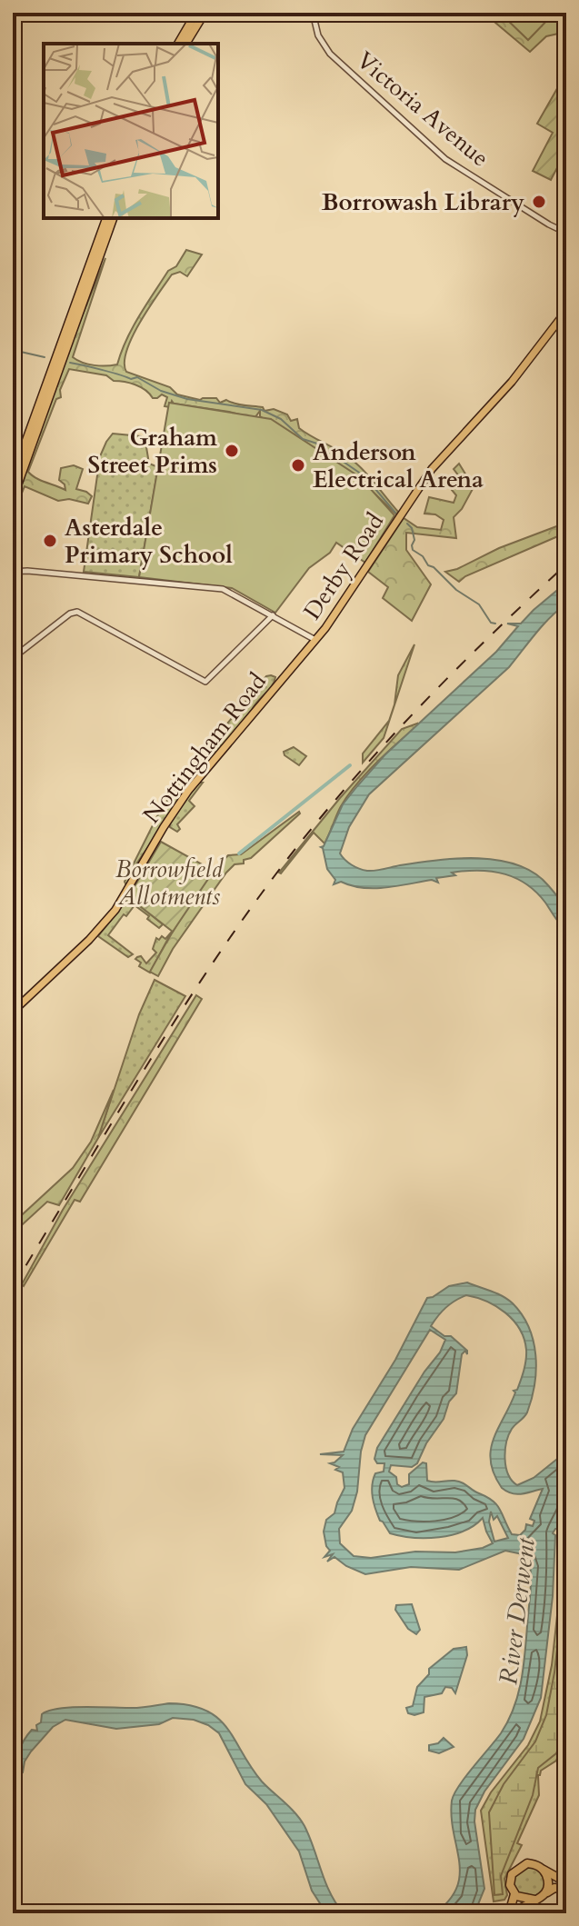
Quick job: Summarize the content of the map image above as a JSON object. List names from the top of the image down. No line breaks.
{"streets":{"main road":["Derby Road","Nottingham Road"],"street":["Victoria Avenue"]},"crossings":[["Derby Road","Nottingham Road"]],"water":["River Derwent"],"parks":["Borrowfield Allotments"],"places":["Borrowash Library","Graham Street Prims","Anderson Electrical Arena","Asterdale Primary School"]}
